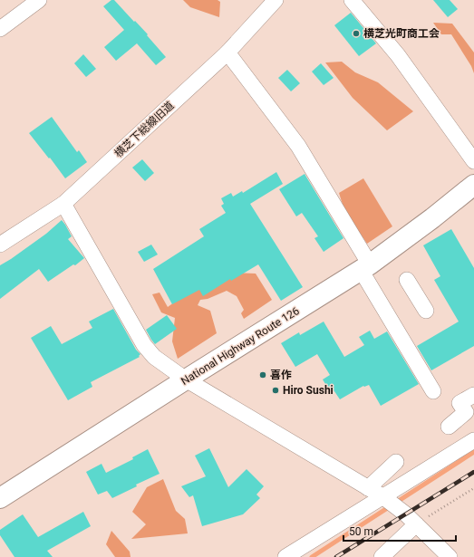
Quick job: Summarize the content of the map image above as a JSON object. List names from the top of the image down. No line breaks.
{"streets":{"highway":["National Highway Route 126"],"street":["横芝下総線旧道"]},"places":["横芝光町商工会","喜作","Hiro Sushi"],"scale_bar":"50 m"}
